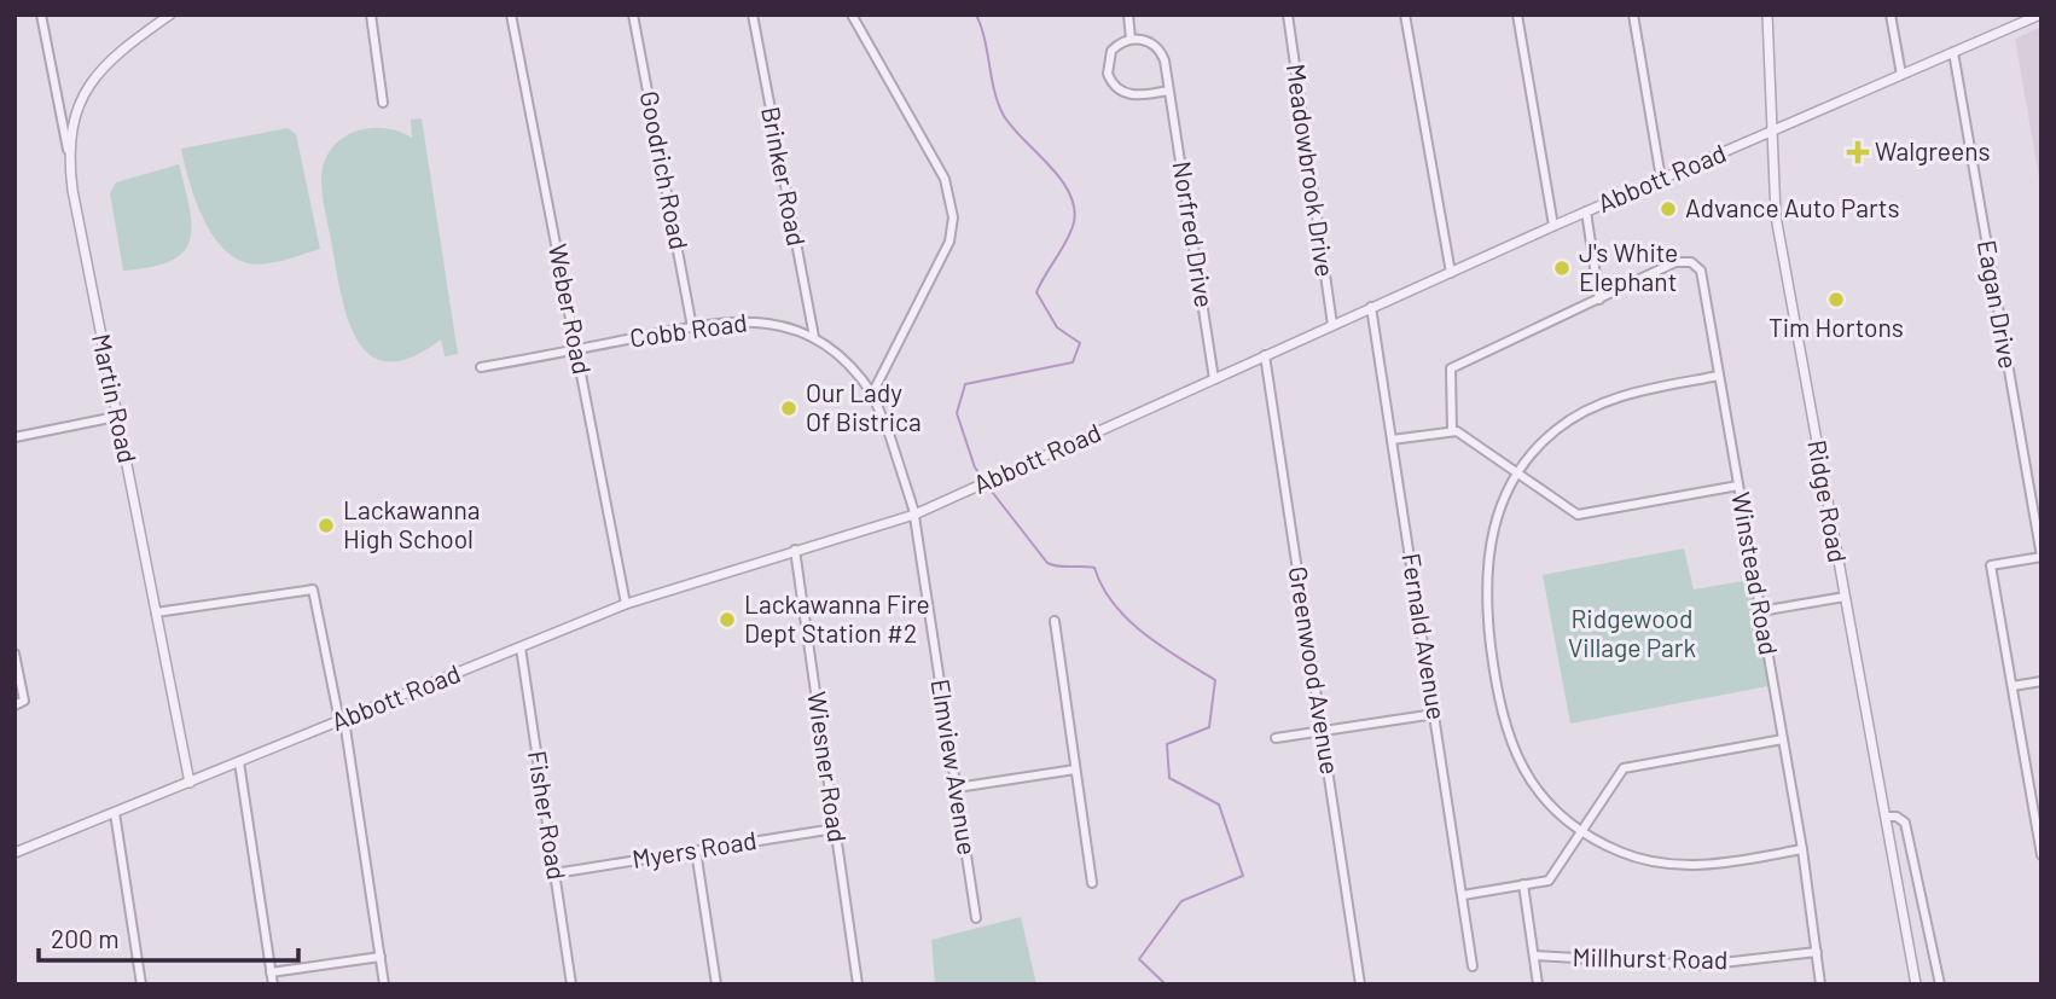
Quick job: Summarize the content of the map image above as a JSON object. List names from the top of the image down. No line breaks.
{"streets":{"street":["Goodrich Road","Meadowbrook Drive","Brinker Road","Abbott Road","Norfred Drive","Eagan Drive","Weber Road","Cobb Road","Martin Road","Ridge Road","Winstead Road","Fernald Avenue","Greenwood Avenue","Wiesner Road","Elmview Avenue","Fisher Road","Myers Road","Millhurst Road"]},"crossings":[["Goodrich Road","Cobb Road"],["Meadowbrook Drive","Abbott Road"],["Brinker Road","Cobb Road"],["Abbott Road","Norfred Drive"],["Abbott Road","Eagan Drive"],["Abbott Road","Weber Road"],["Abbott Road","Martin Road"],["Abbott Road","Ridge Road"],["Abbott Road","Fernald Avenue"],["Abbott Road","Greenwood Avenue"],["Abbott Road","Wiesner Road"],["Abbott Road","Elmview Avenue"],["Abbott Road","Fisher Road"],["Weber Road","Cobb Road"],["Cobb Road","Elmview Avenue"],["Winstead Road","Millhurst Road"],["Wiesner Road","Myers Road"],["Fisher Road","Myers Road"]],"parks":["Ridgewood Village Park"],"places":{"health":["Walgreens"],"other":["Advance Auto Parts","J's White Elephant","Tim Hortons","Our Lady Of Bistrica","Lackawanna High School","Lackawanna Fire Dept Station #2"]},"scale_bar":"200 m"}
